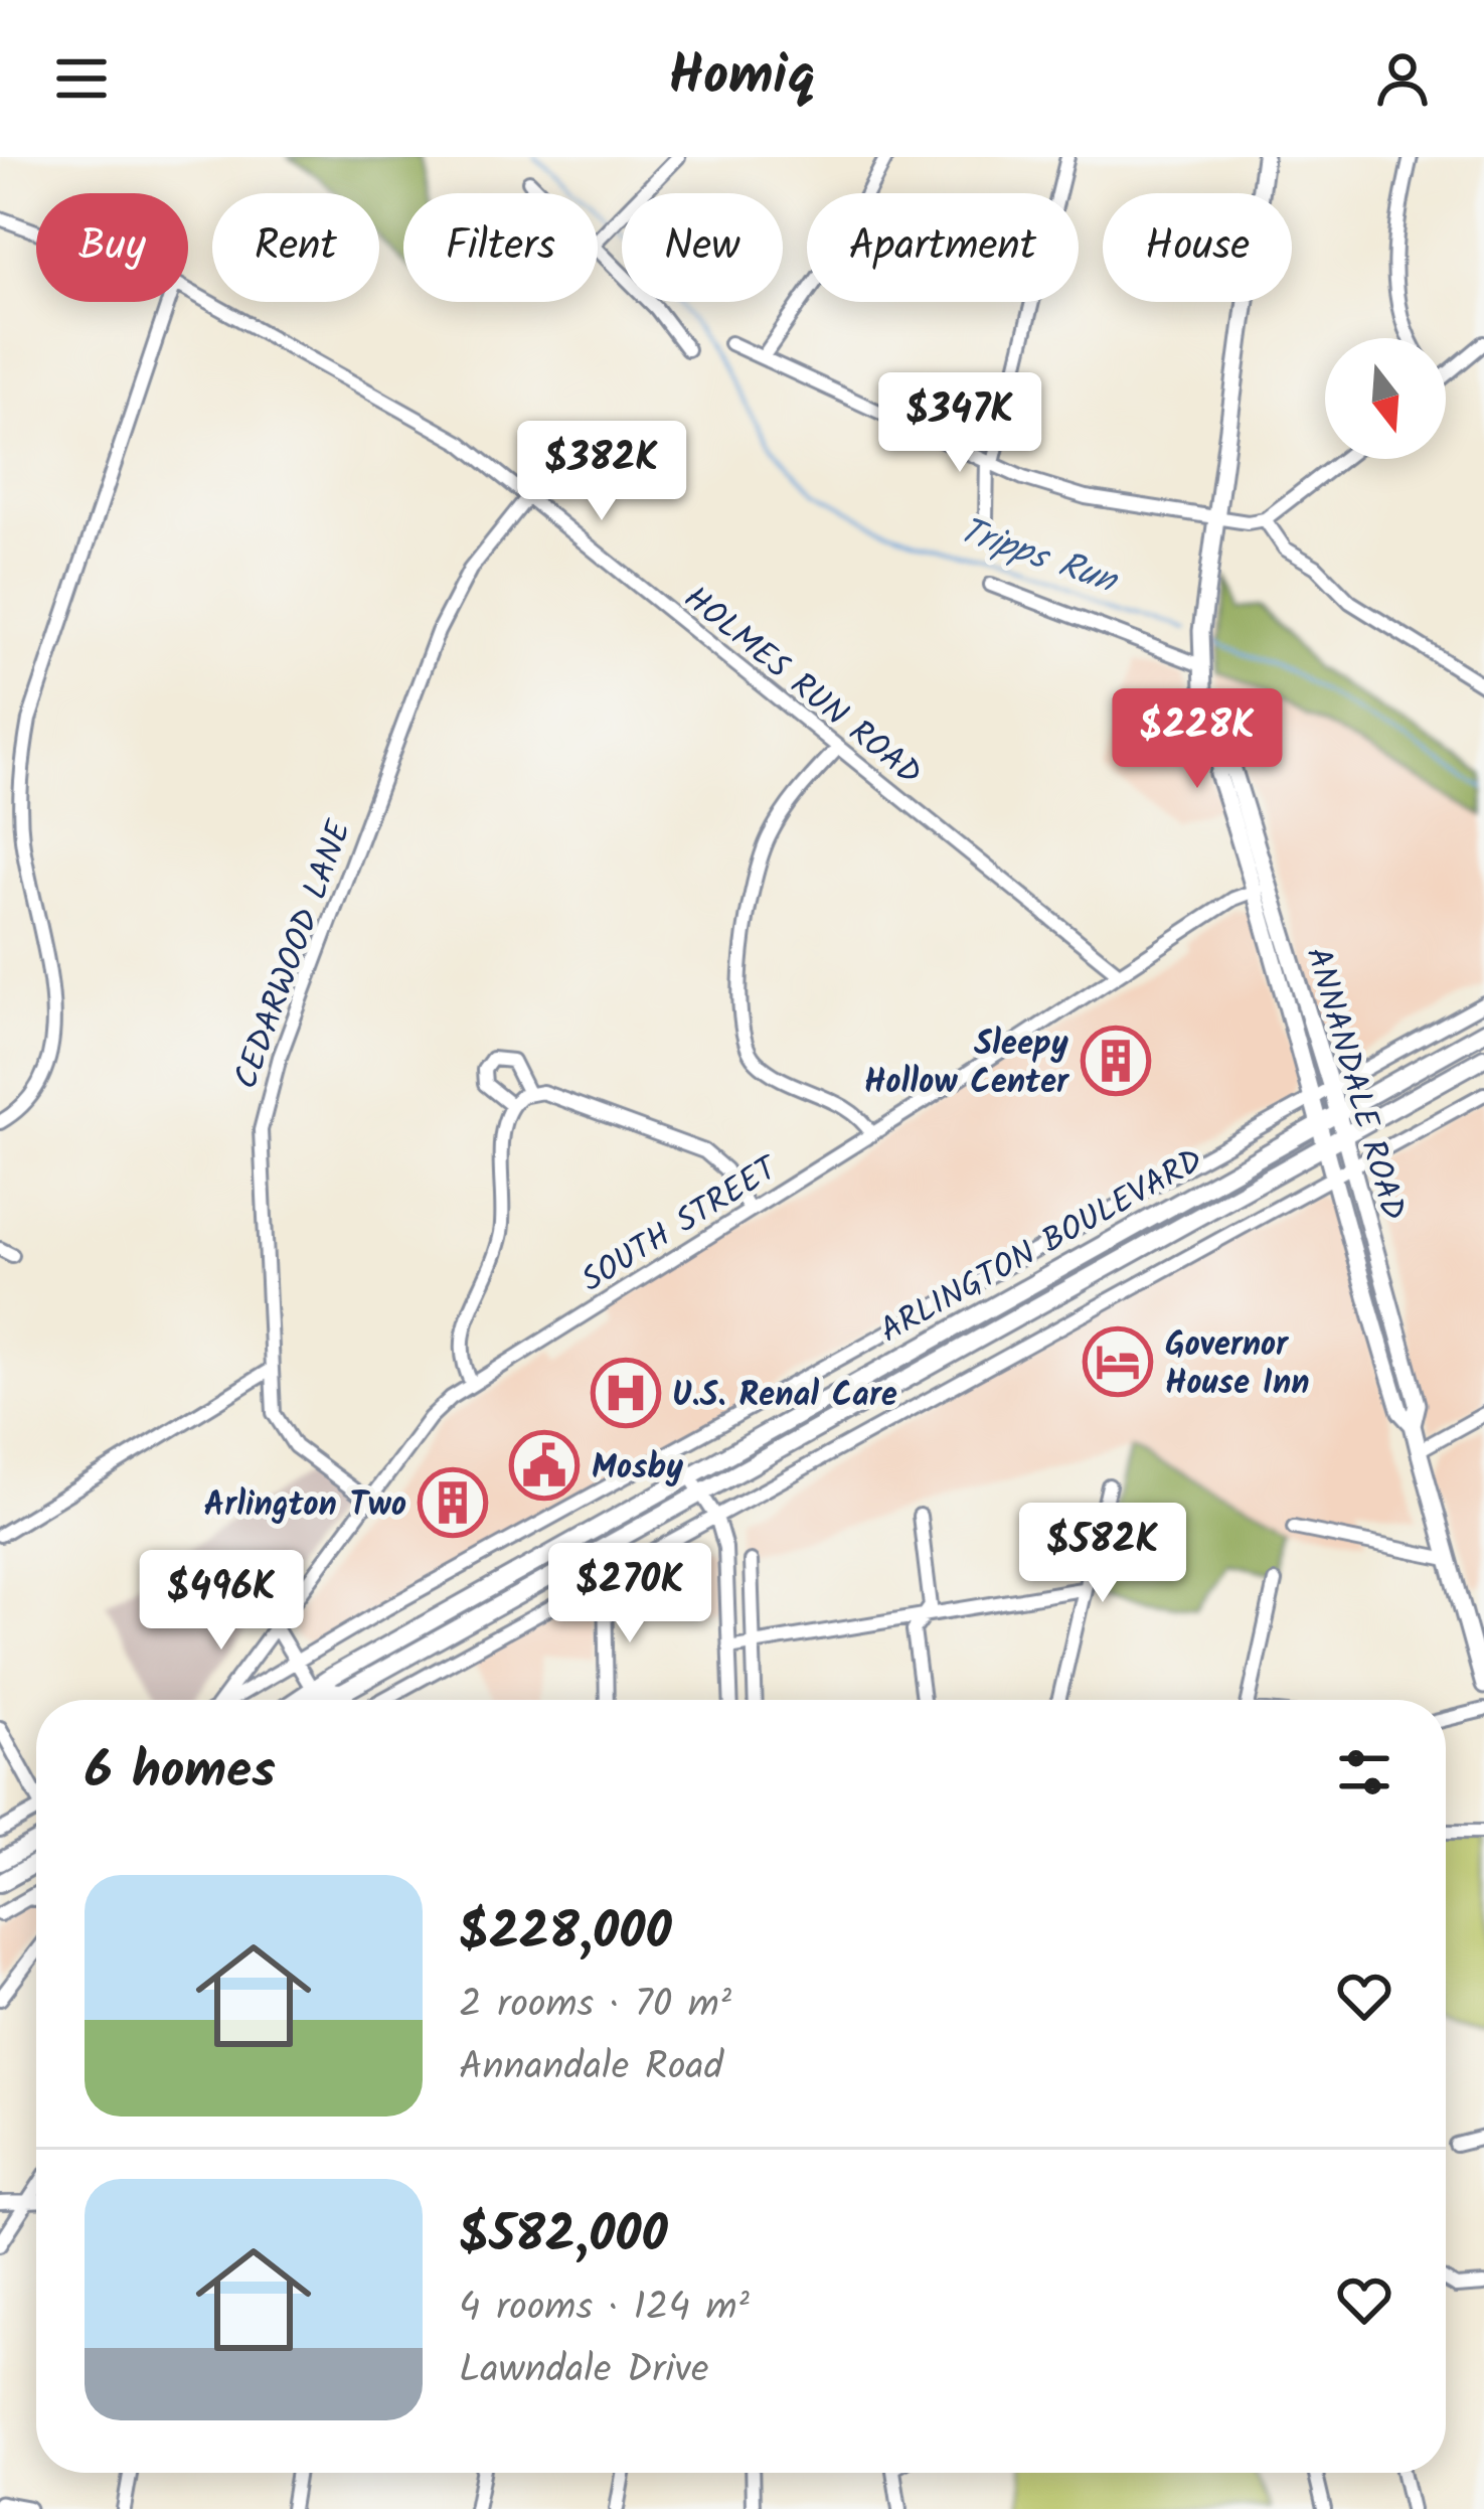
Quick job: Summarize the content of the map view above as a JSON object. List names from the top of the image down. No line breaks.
{"streets":{"highway":["ARLINGTON BOULEVARD"],"main road":["ANNANDALE ROAD"],"street":["HOLMES RUN ROAD","CEDARWOOD LANE","SOUTH STREET"]},"crossings":[["HOLMES RUN ROAD","CEDARWOOD LANE"],["HOLMES RUN ROAD","SOUTH STREET"],["CEDARWOOD LANE","SOUTH STREET"],["ANNANDALE ROAD","SOUTH STREET"],["ANNANDALE ROAD","ARLINGTON BOULEVARD"]],"water":["Tripps Run"],"places":{"building":["Sleepy Hollow Center","Arlington Two"],"hotel":["Governor House Inn"],"hospital":["U.S. Renal Care"],"public building":["Mosby"]},"north":"bottom","page":{"header":"Homiq","chip":["Buy","Rent","Filters","New","Apartment","House"],"price":["$347K","$382K","$228K","$582K","$270K","$496K"],"heading":"6 homes","list":[{"name":"$228,000","note":"2 rooms · 70 m² · Annandale Road"},{"name":"$582,000","note":"4 rooms · 124 m² · Lawndale Drive"}]}}
